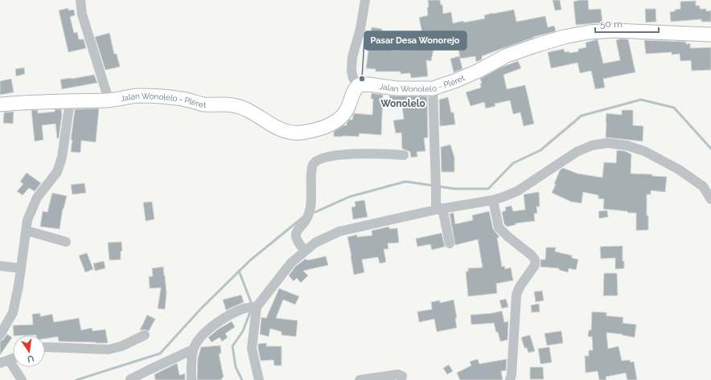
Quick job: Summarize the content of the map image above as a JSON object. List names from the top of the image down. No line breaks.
{"streets":{"main road":["Jalan Wonolelo - Pleret"]},"districts":["Wonolelo"],"places":["Pasar Desa Wonorejo"],"scale_bar":"50 m","north":"bottom"}
